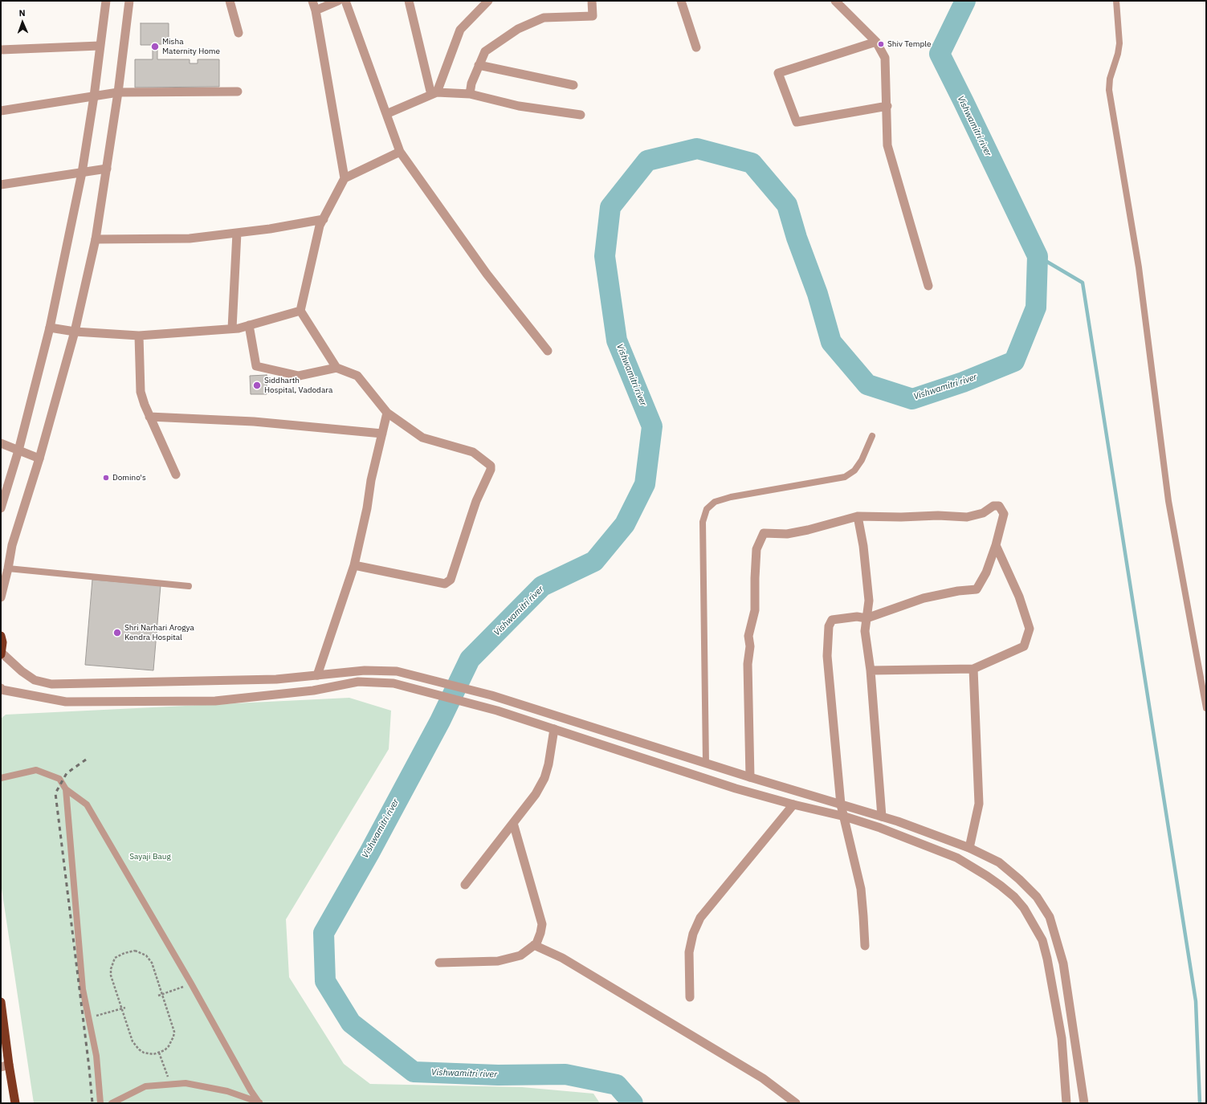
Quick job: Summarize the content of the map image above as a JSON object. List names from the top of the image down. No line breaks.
{"water":["Vishwamitri river"],"parks":["Sayaji Baug"],"places":["Shiv Temple","Misha Maternity Home","Siddharth Hospital, Vadodara","Domino's","Shri Narhari Arogya Kendra Hospital"],"north":"top"}
